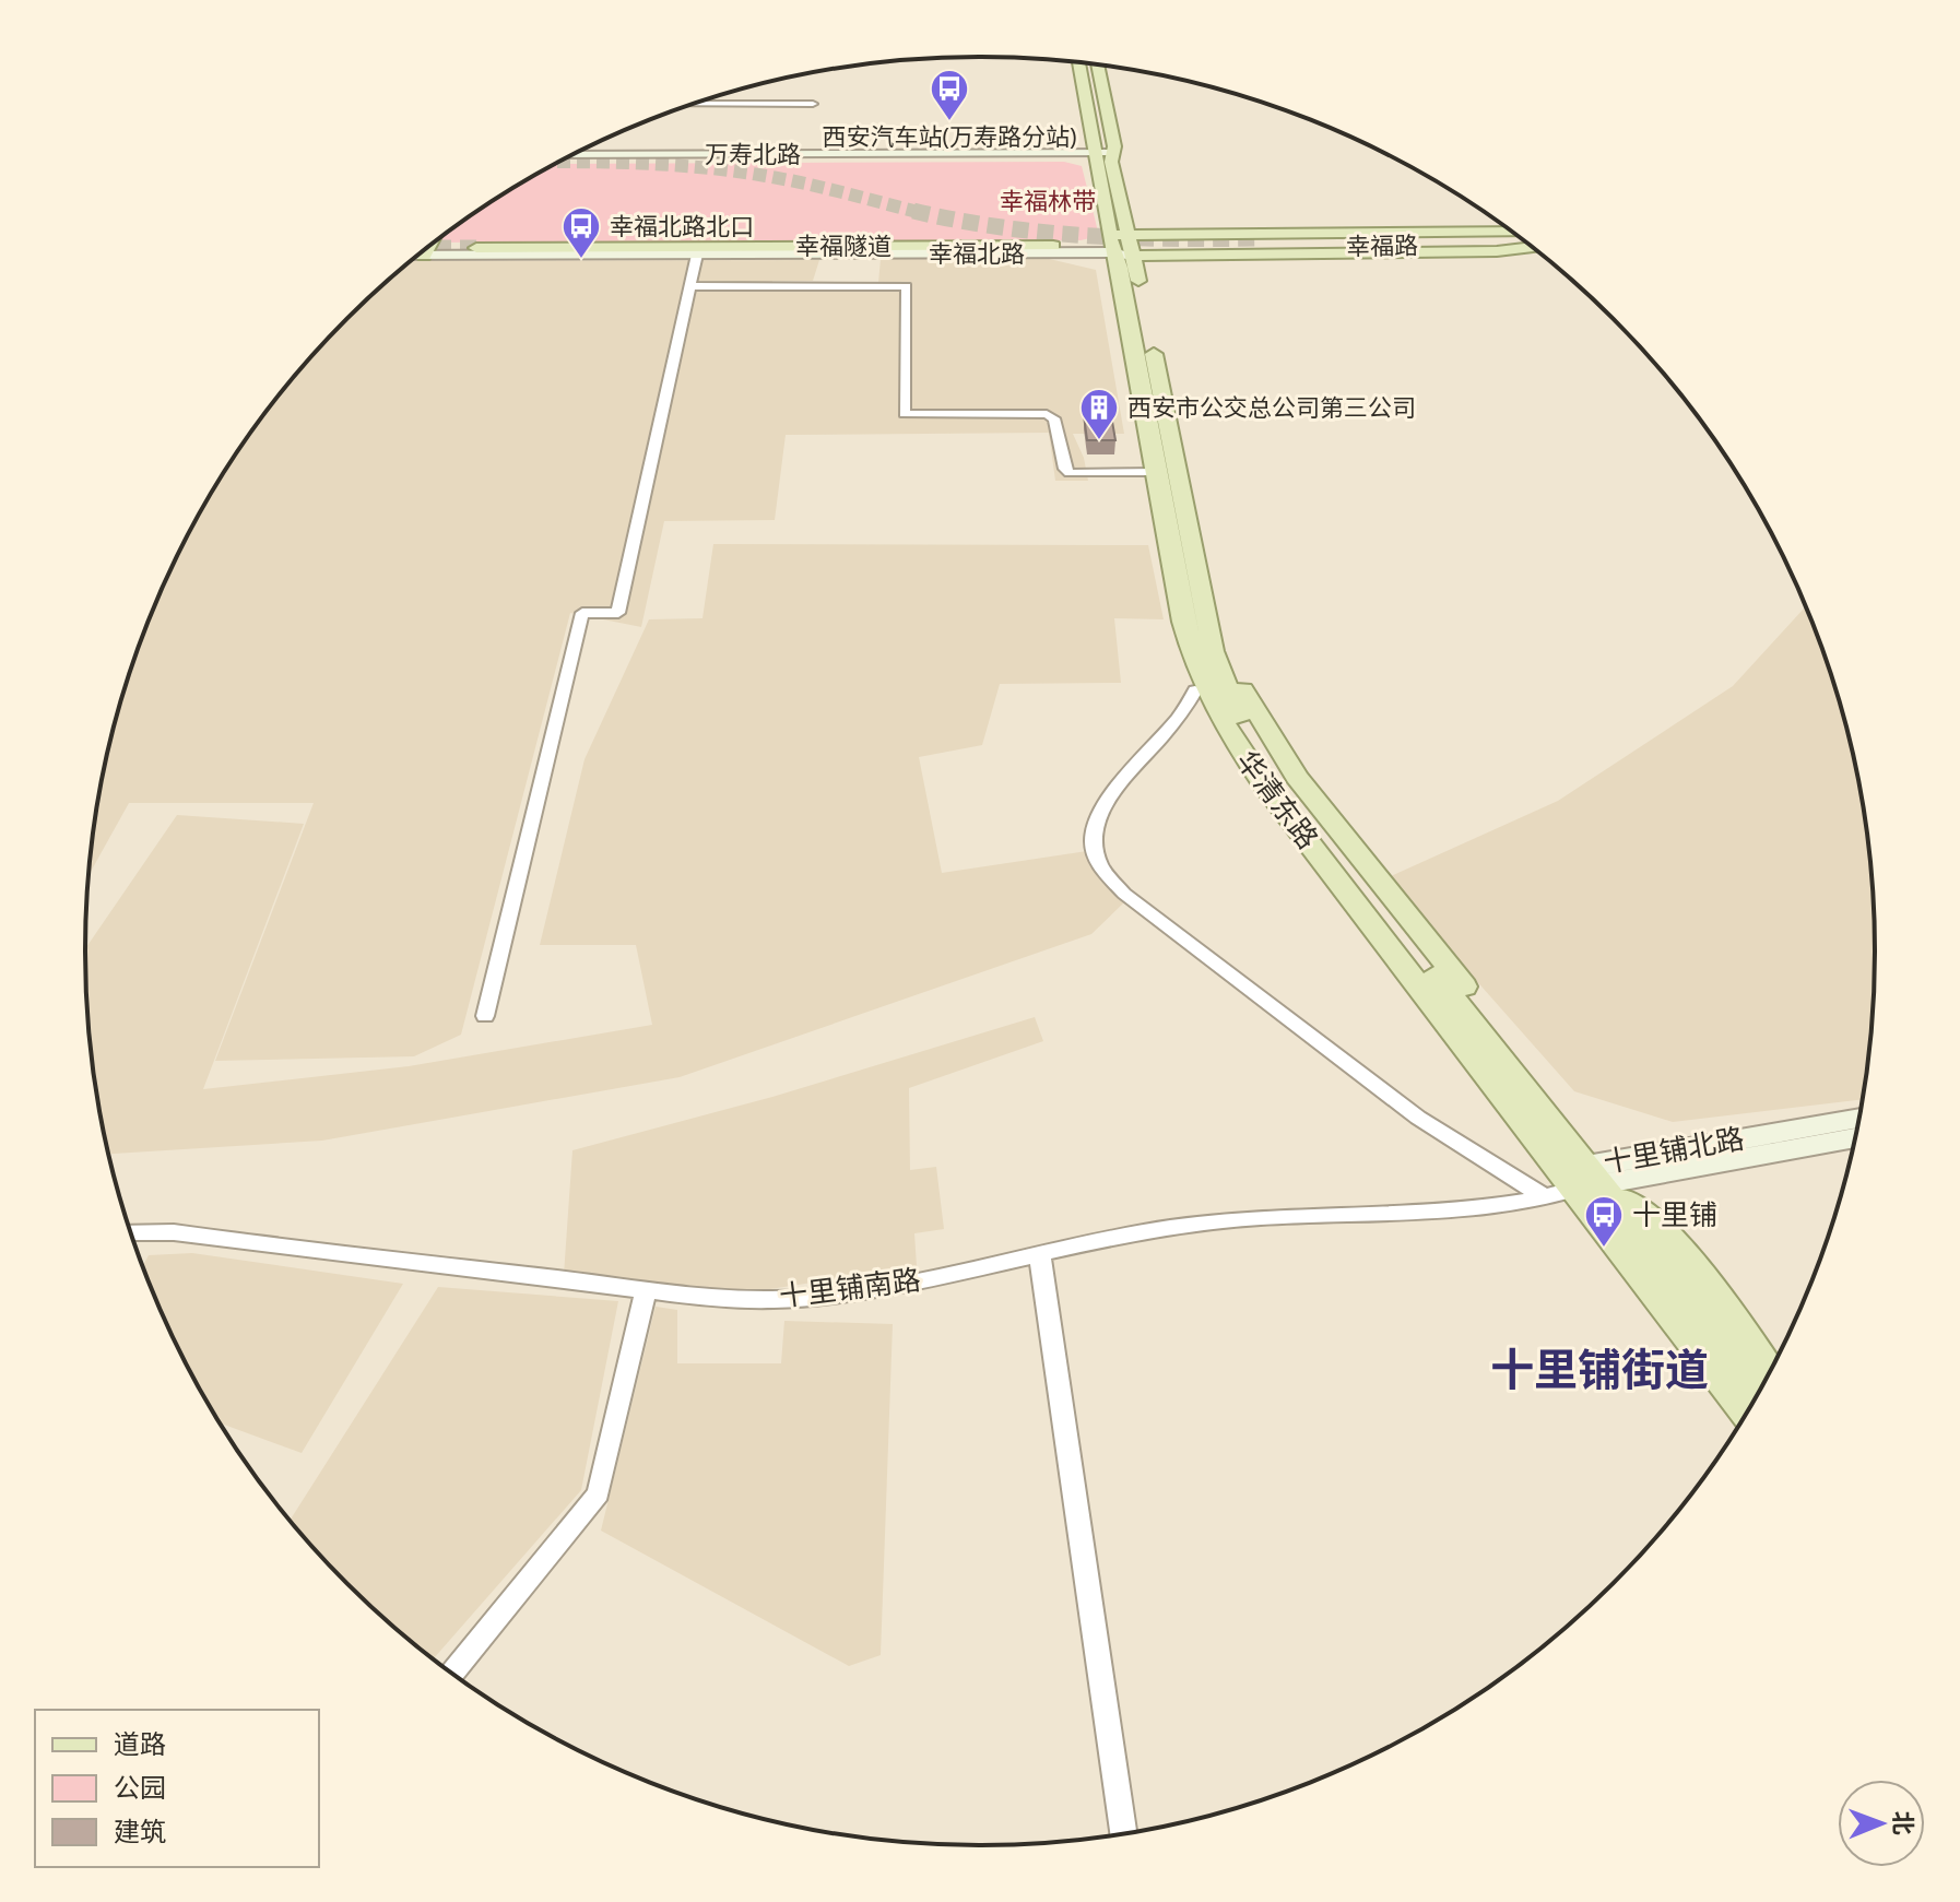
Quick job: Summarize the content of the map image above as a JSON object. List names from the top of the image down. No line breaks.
{"streets":{"main road":["万寿北路","幸福隧道","幸福路","幸福北路","华清东路","十里铺北路"],"street":["十里铺南路"]},"crossings":[["万寿北路","华清东路"],["幸福北路","华清东路"],["华清东路","十里铺北路"],["华清东路","十里铺南路"],["十里铺北路","十里铺南路"]],"districts":["十里铺街道"],"parks":["幸福林带"],"places":{"bus stop":["西安汽车站(万寿路分站)","幸福北路北口","十里铺"],"building":["西安市公交总公司第三公司"]},"legend":["道路","公园","建筑"],"north":"right"}
